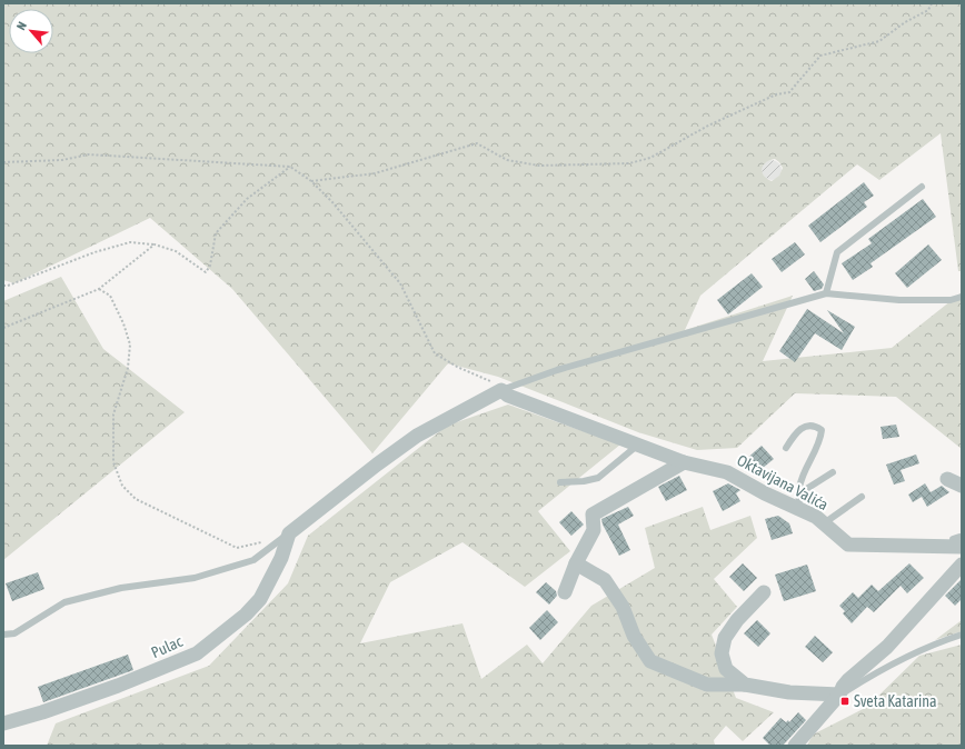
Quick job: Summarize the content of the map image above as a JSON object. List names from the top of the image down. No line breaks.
{"streets":{"street":["Oktavijana Valića","Pulac"]},"places":{"transit":["Sveta Katarina"]},"north":"top left"}
